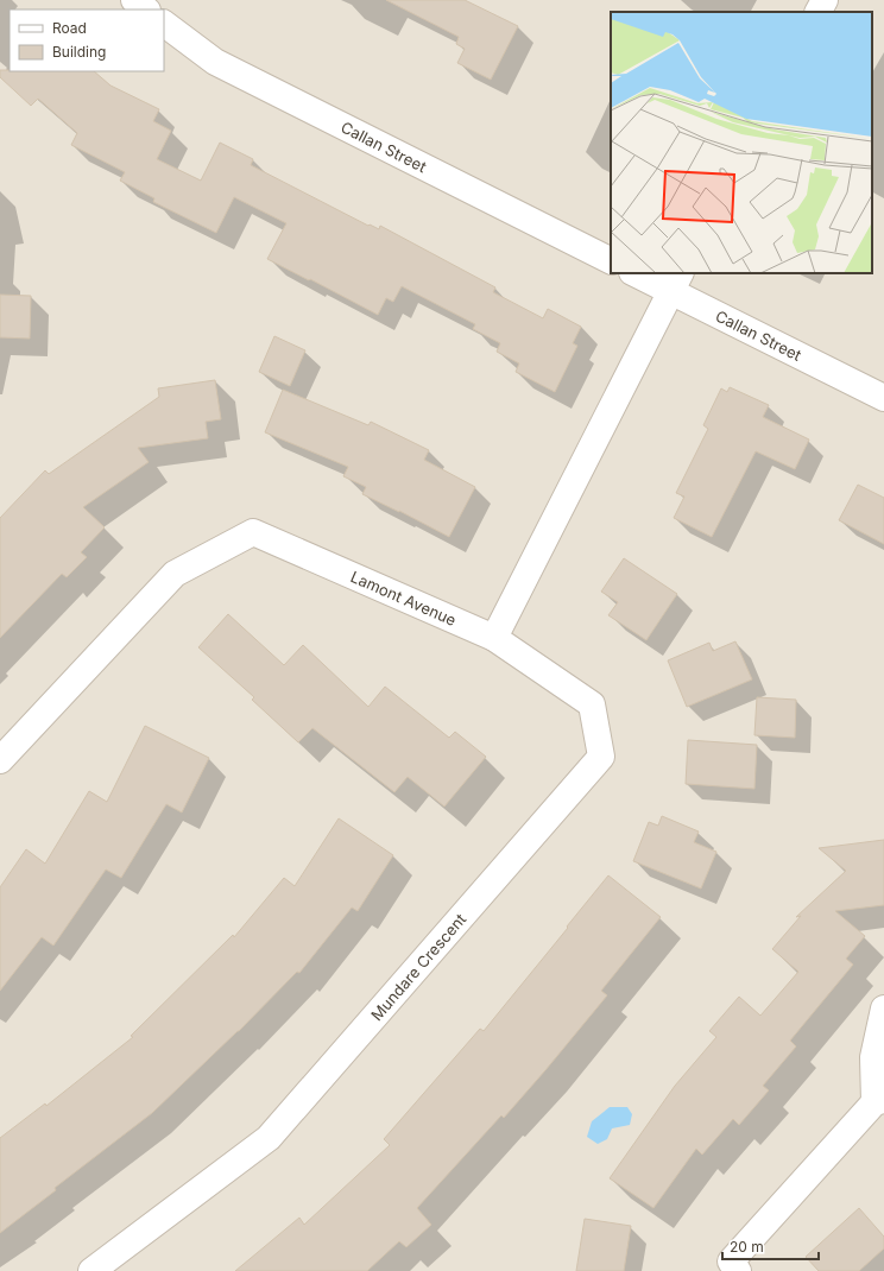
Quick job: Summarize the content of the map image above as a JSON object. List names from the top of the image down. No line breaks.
{"streets":{"street":["Callan Street","Lamont Avenue","Mundare Crescent"]},"crossings":[["Lamont Avenue","Mundare Crescent"]],"legend":["Road","Building"],"scale_bar":"20 m"}
